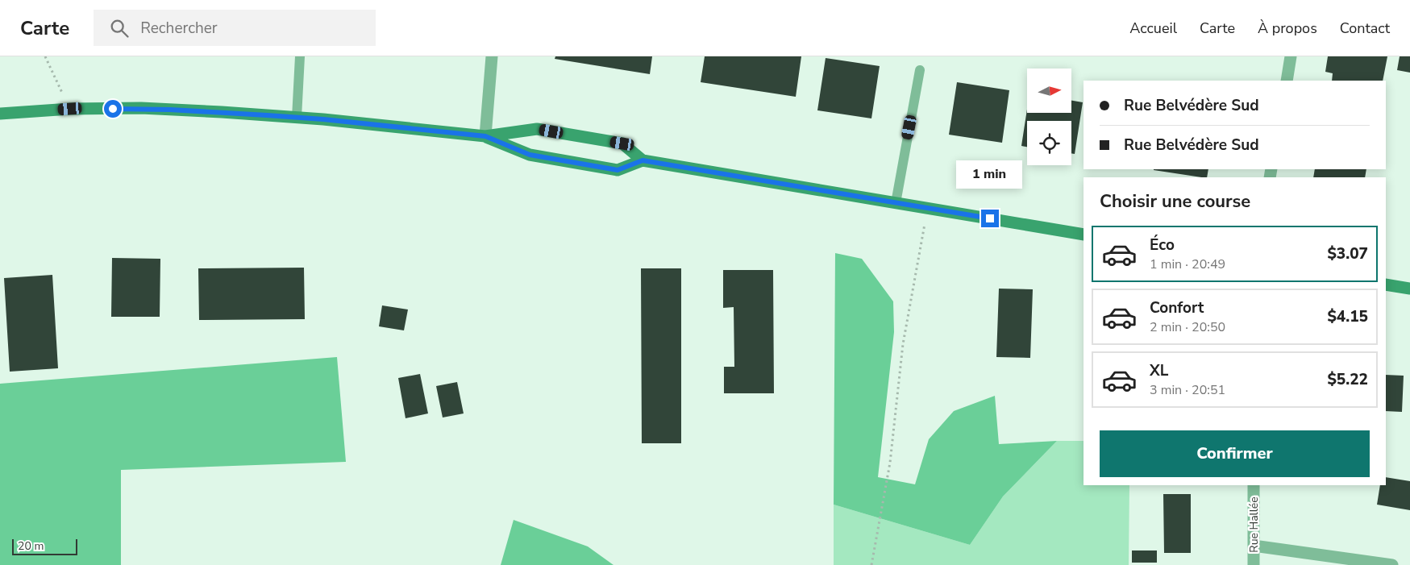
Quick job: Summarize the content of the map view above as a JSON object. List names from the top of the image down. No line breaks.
{"streets":{"street":["Rue Hallée"]},"scale_bar":"20 m","north":"right","page":{"header":"Carte","search":"Rechercher","nav":["Accueil","Carte","À propos","Contact"],"banner":["Rue Belvédère Sud","Rue Belvédère Sud"],"bubble":"1 min","heading":"Choisir une course","list":[{"name":"Éco","note":"1 min · 20:49","value":"$3.07"},{"name":"Confort","note":"2 min · 20:50","value":"$4.15"},{"name":"XL","note":"3 min · 20:51","value":"$5.22"}],"buttons":"Confirmer","scale":"20 m"}}
